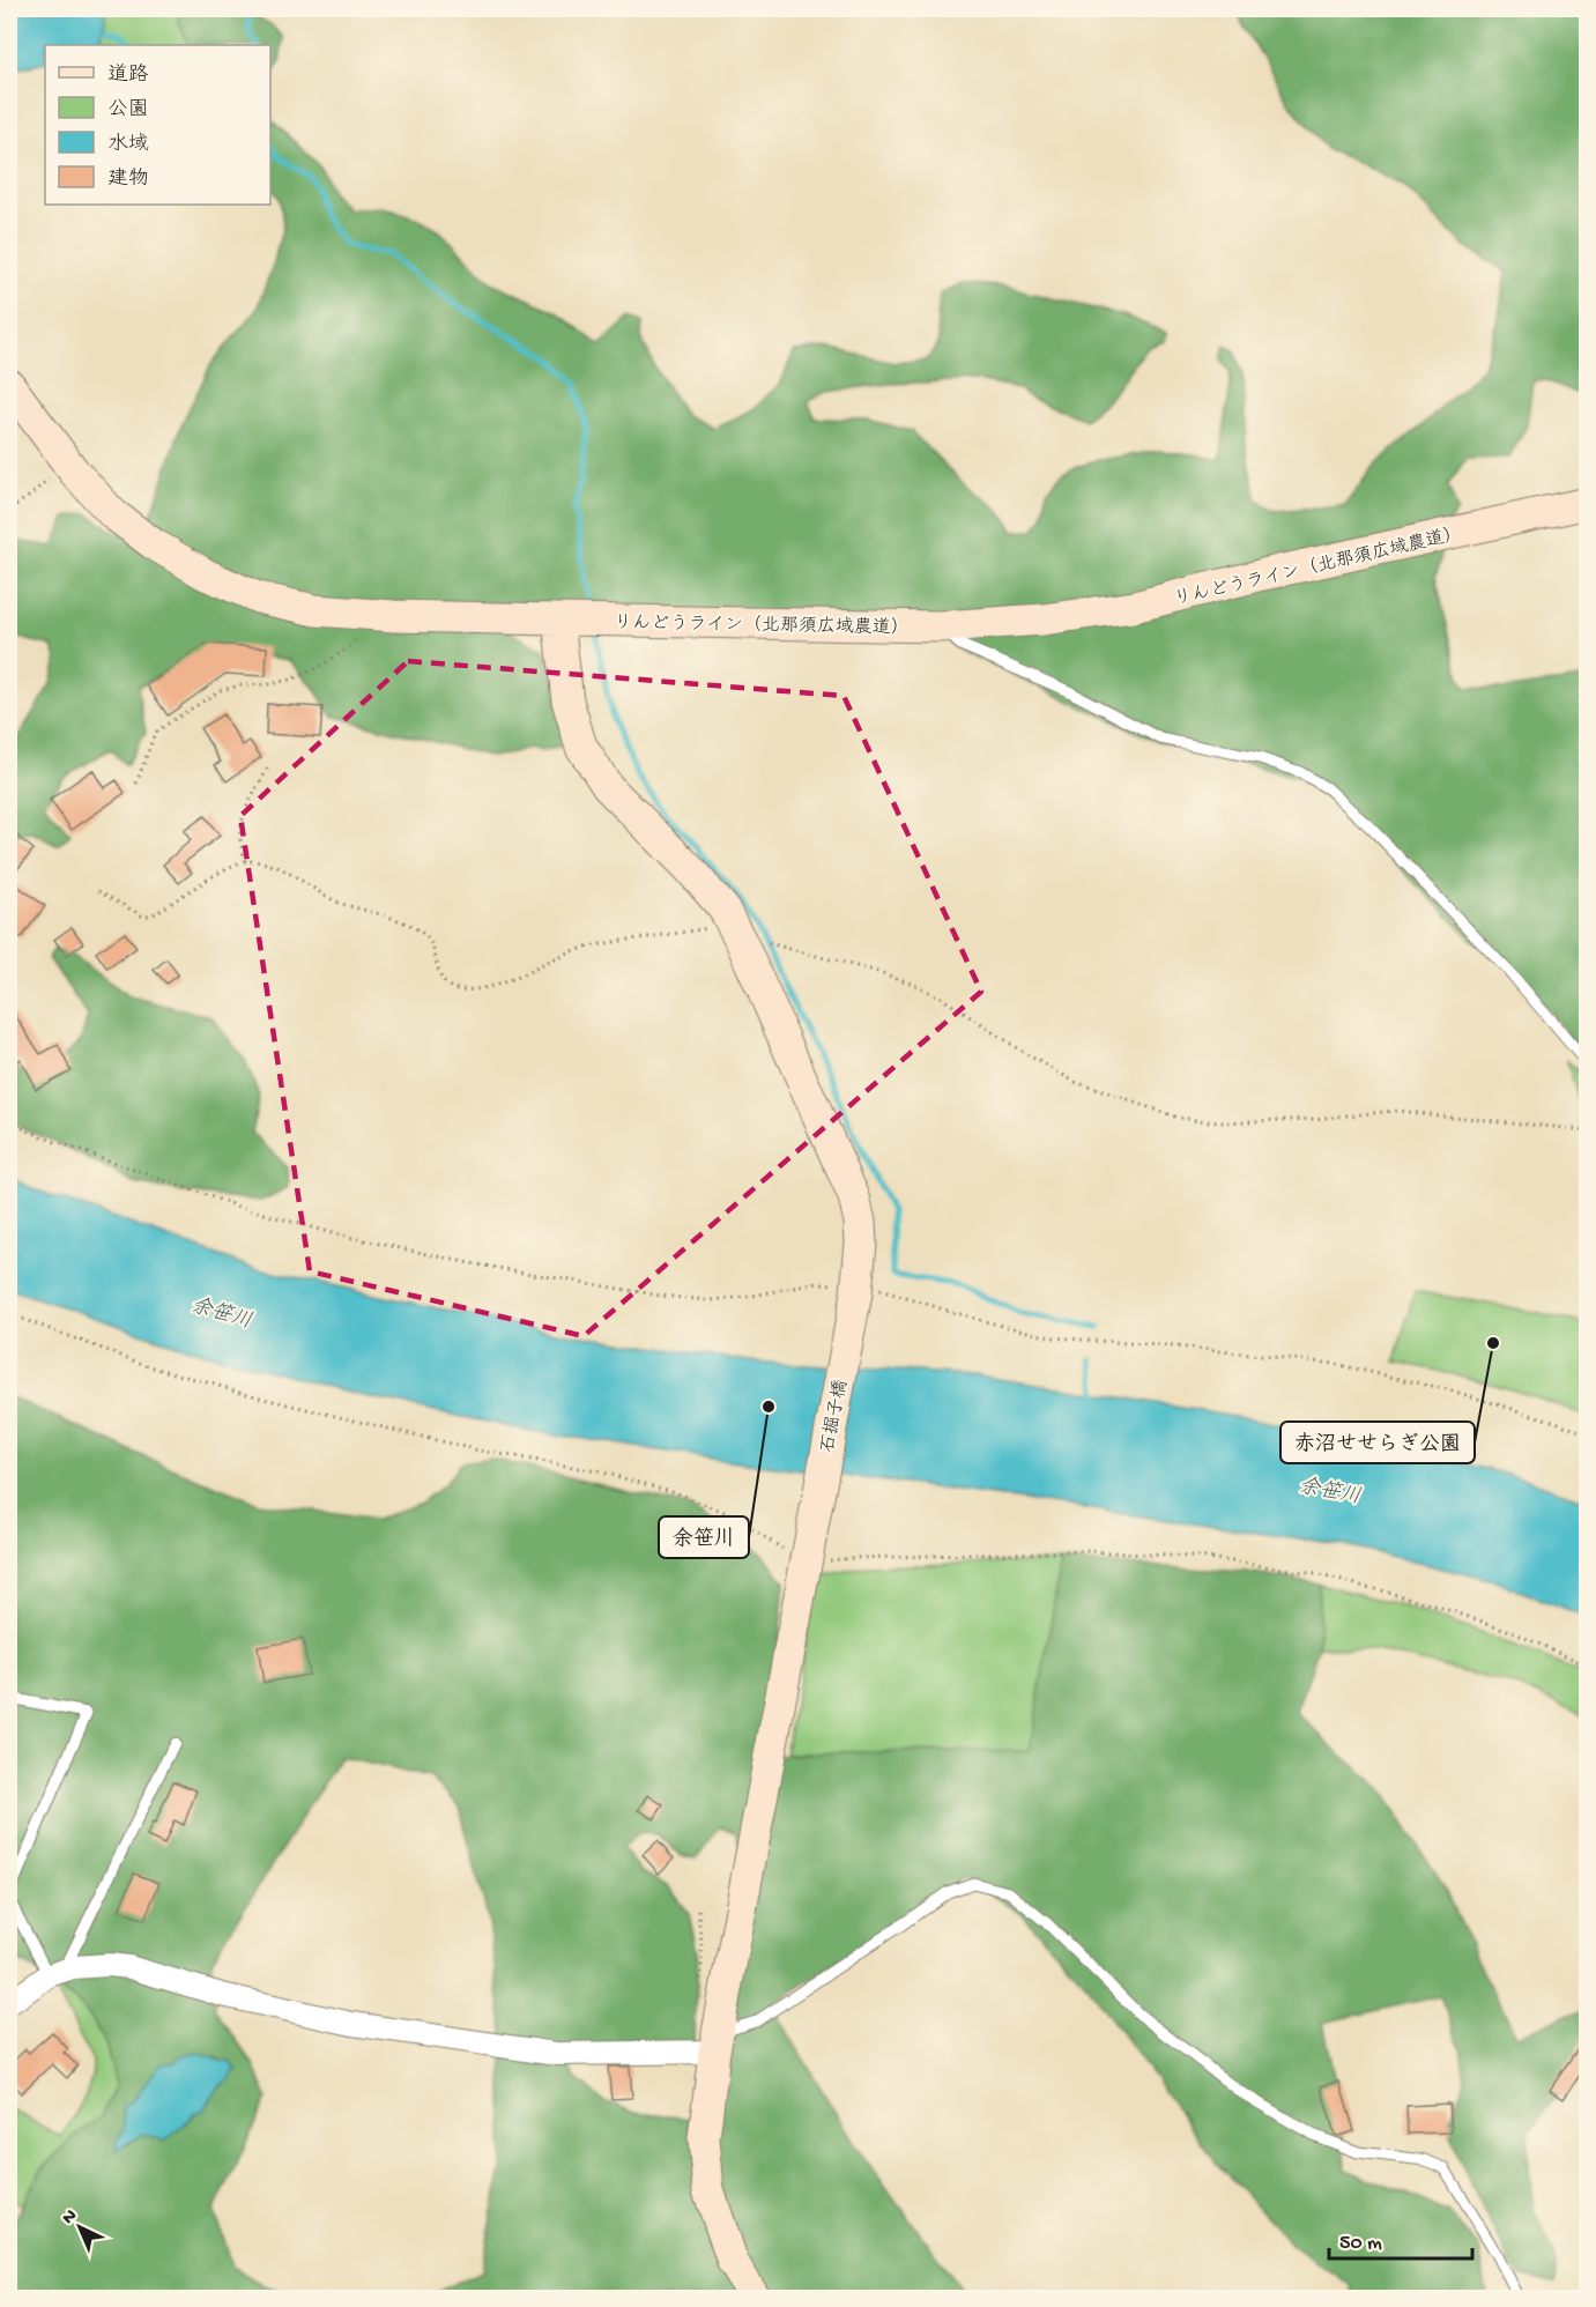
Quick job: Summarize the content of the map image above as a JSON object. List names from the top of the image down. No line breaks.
{"streets":{"street":["りんどうライン（北那須広域農道）","石掘子橋"]},"crossings":[["りんどうライン（北那須広域農道）","石掘子橋"]],"water":["余笹川"],"places":["赤沼せせらぎ公園","余笹川"],"legend":["道路","公園","水域","建物"],"scale_bar":"50 m","north":"top left"}
